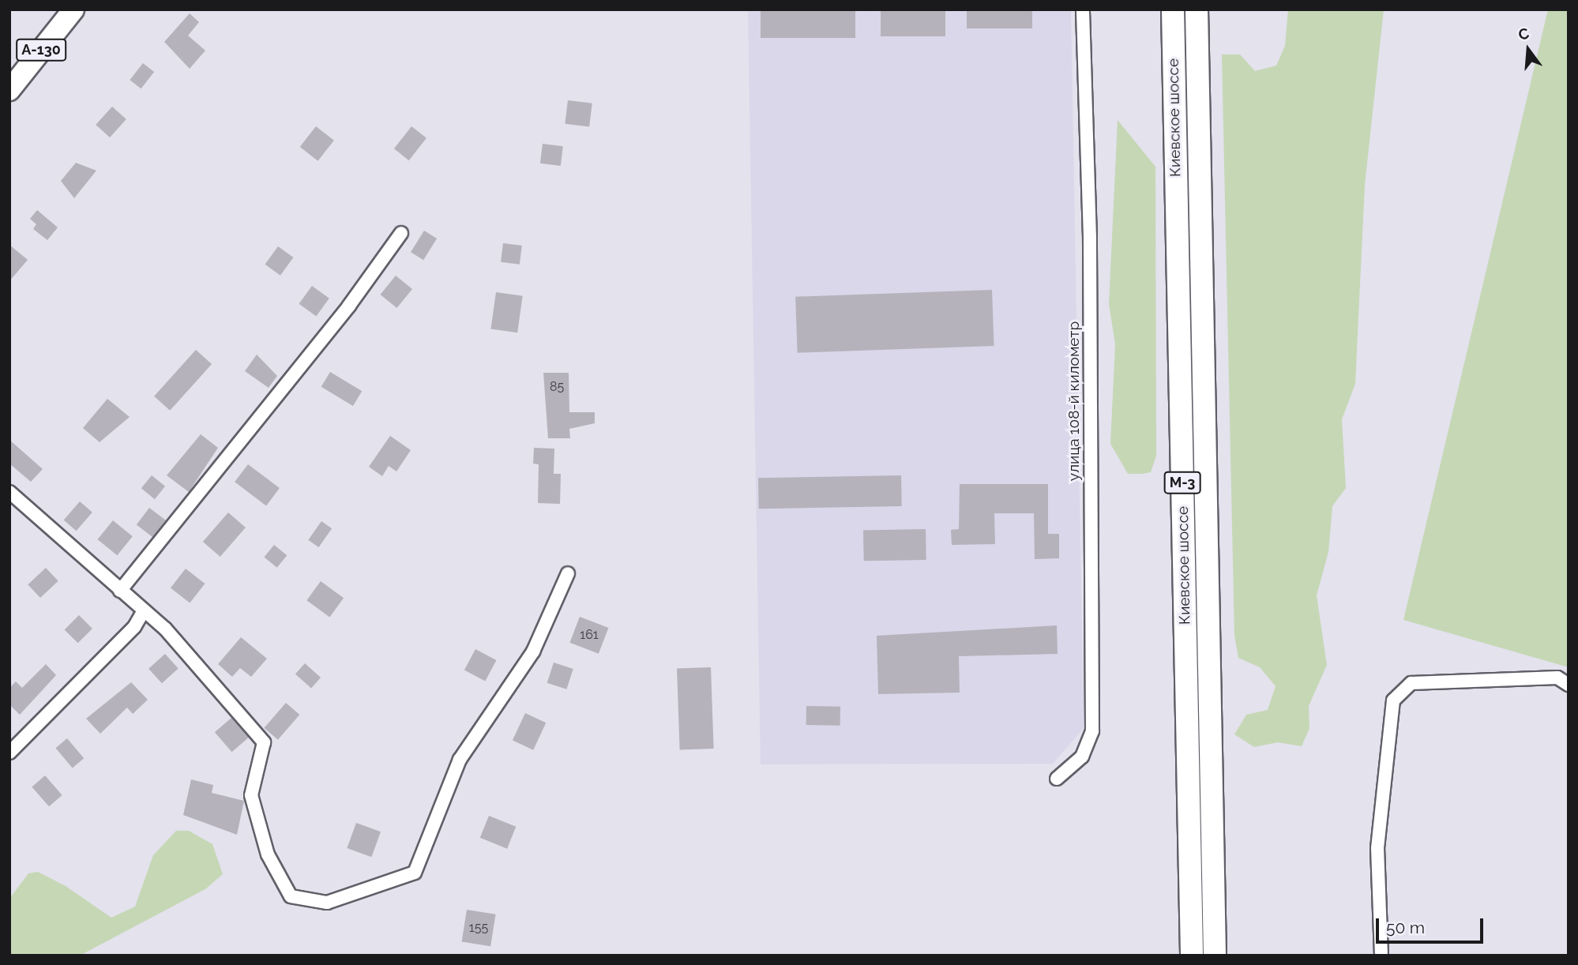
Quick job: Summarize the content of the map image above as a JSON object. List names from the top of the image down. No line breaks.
{"streets":{"highway":["Киевское шоссе","М-3"],"main road":["А-130"],"street":["улица 108-й километр"]},"house_numbers":["85","161","155"],"scale_bar":"50 m","north":"top"}
